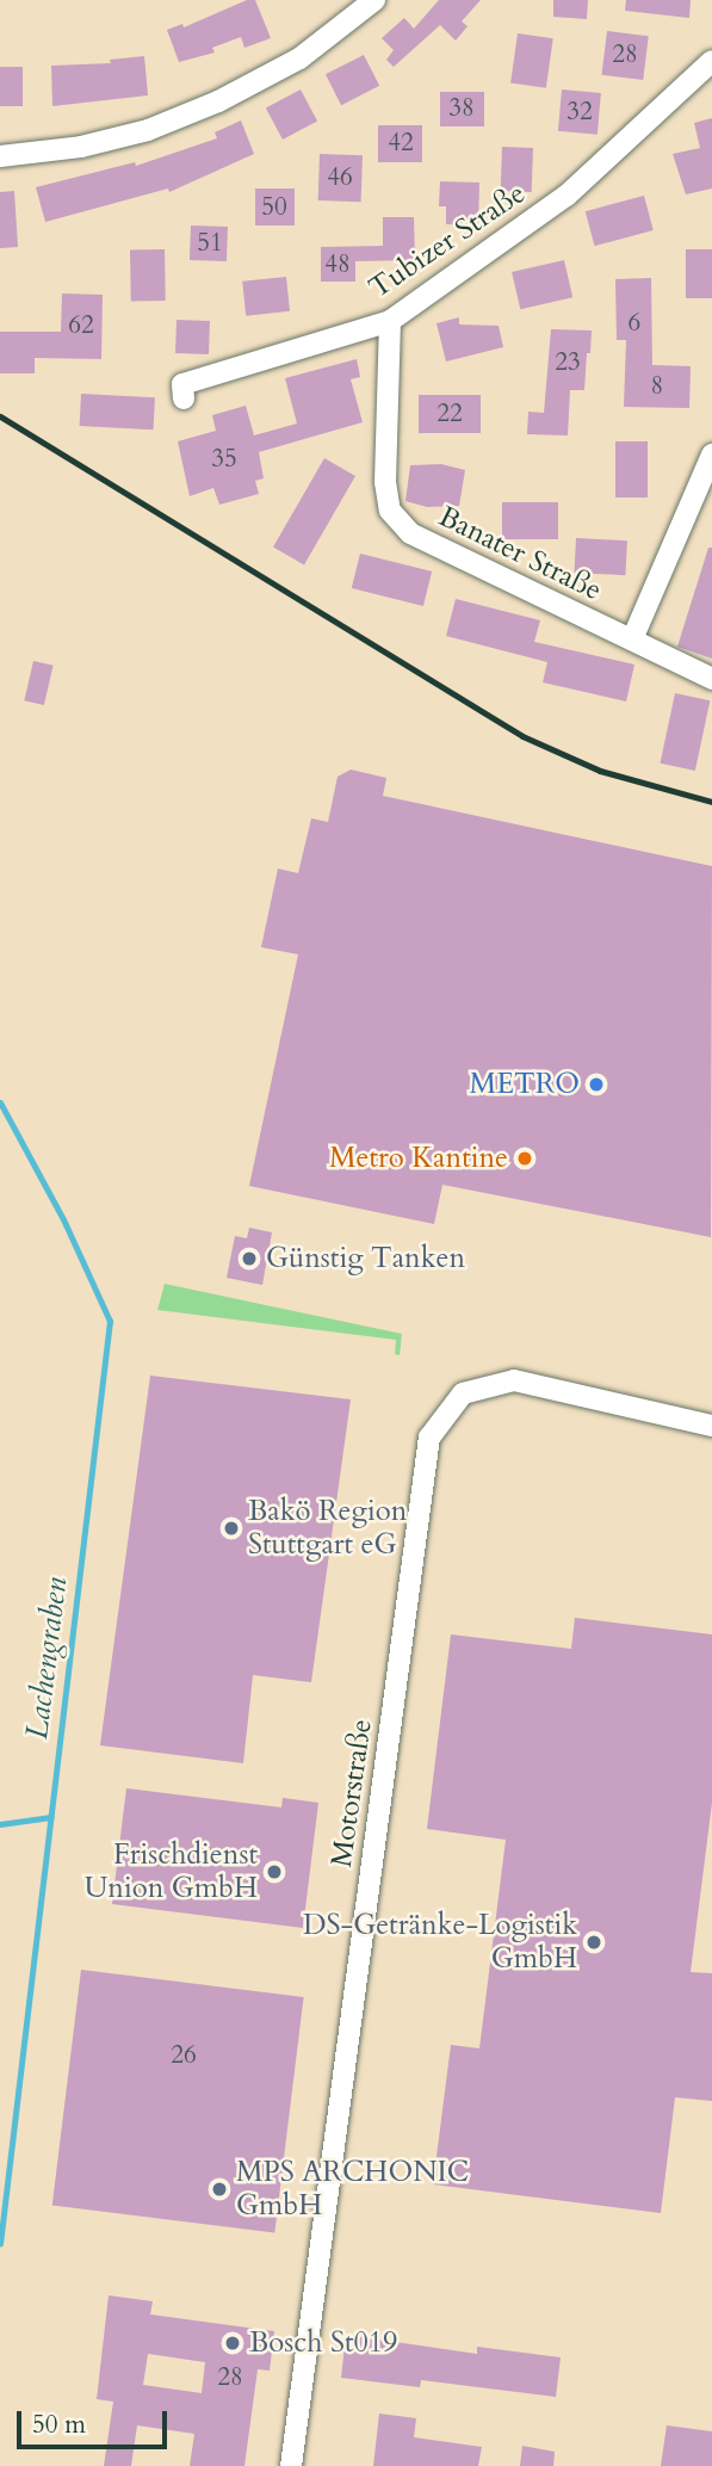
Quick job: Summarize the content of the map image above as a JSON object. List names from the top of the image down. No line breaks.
{"streets":{"street":["Tubizer Straße","Banater Straße","Motorstraße"]},"crossings":[["Tubizer Straße","Banater Straße"]],"water":["Lachengraben"],"places":["METRO","Metro Kantine","Günstig Tanken","Bakö Region Stuttgart eG","Frischdienst Union GmbH","DS-Getränke-Logistik GmbH","MPS ARCHONIC GmbH","Bosch St019"],"house_numbers":["28","38","32","42","46","50","51","48","6","62","23","8","22","35","26","28"],"scale_bar":"50 m"}
